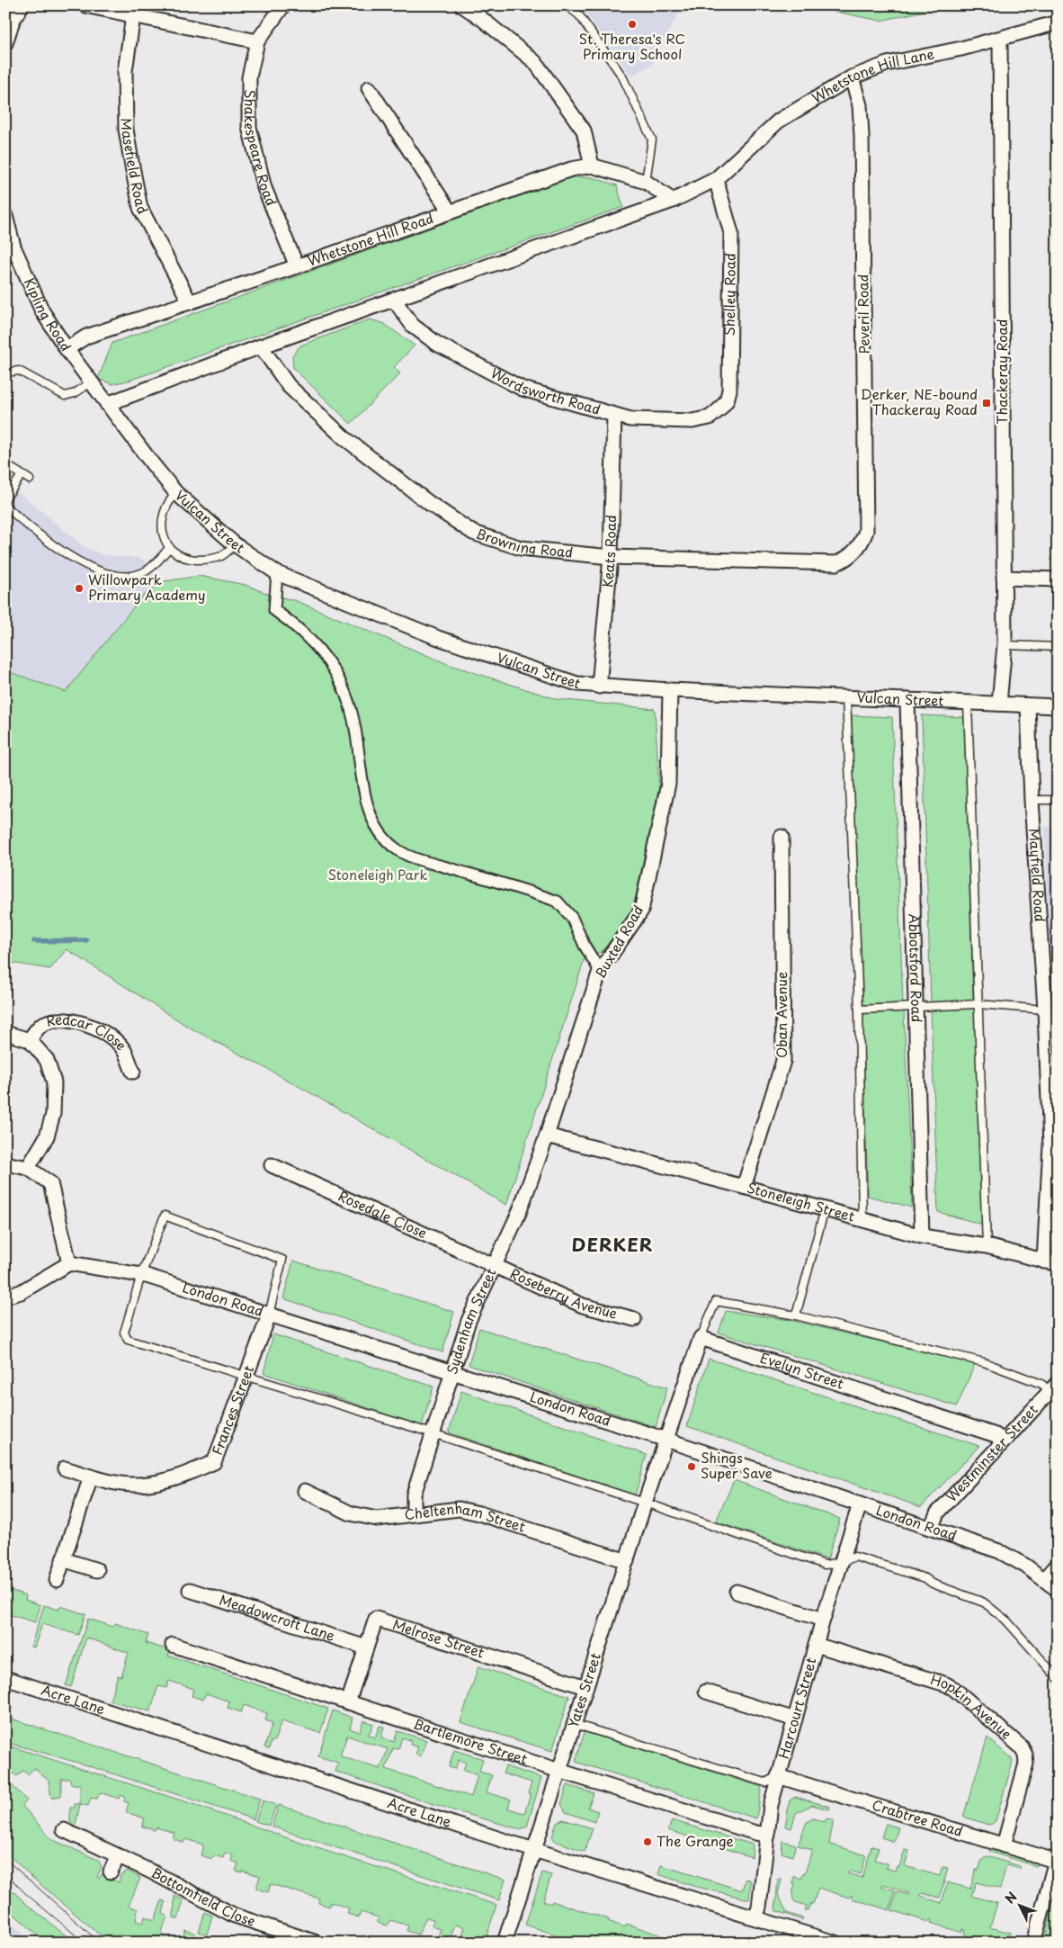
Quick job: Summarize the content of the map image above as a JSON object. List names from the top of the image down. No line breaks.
{"streets":{"street":["Whetstone Hill Lane","Shakespeare Road","Masefield Road","Whetstone Hill Road","Shelley Road","Kipling Road","Peveril Road","Thackeray Road","Wordsworth Road","Vulcan Street","Browning Road","Keats Road","Mayfield Road","Buxted Road","Abbotsford Road","Oban Avenue","Redcar Close","Stoneleigh Street","Rosedale Close","Roseberry Avenue","London Road","Sydenham Street","Evelyn Street","Frances Street","Westminster Street","Cheltenham Street","Meadowcroft Lane","Melrose Street","Yates Street","Acre Lane","Harcourt Street","Hopkin Avenue","Bartlemore Street","Crabtree Road","Bottomfield Close"]},"crossings":[["Whetstone Hill Lane","Shelley Road"],["Whetstone Hill Lane","Peveril Road"],["Whetstone Hill Lane","Thackeray Road"],["Shakespeare Road","Whetstone Hill Road"],["Masefield Road","Whetstone Hill Road"],["Whetstone Hill Road","Kipling Road"],["Shelley Road","Wordsworth Road"],["Kipling Road","Vulcan Street"],["Peveril Road","Browning Road"],["Thackeray Road","Vulcan Street"],["Wordsworth Road","Keats Road"],["Vulcan Street","Keats Road"],["Vulcan Street","Mayfield Road"],["Vulcan Street","Buxted Road"],["Vulcan Street","Abbotsford Road"],["Browning Road","Keats Road"],["Mayfield Road","Stoneleigh Street"],["Buxted Road","Stoneleigh Street"],["Buxted Road","Sydenham Street"],["Abbotsford Road","Stoneleigh Street"],["Oban Avenue","Stoneleigh Street"],["Stoneleigh Street","Sydenham Street"],["Rosedale Close","Roseberry Avenue"],["Rosedale Close","Sydenham Street"],["Roseberry Avenue","Sydenham Street"],["London Road","Sydenham Street"],["London Road","Frances Street"],["London Road","Westminster Street"],["London Road","Yates Street"],["London Road","Harcourt Street"],["Sydenham Street","Cheltenham Street"],["Evelyn Street","Westminster Street"],["Cheltenham Street","Yates Street"],["Meadowcroft Lane","Melrose Street"],["Melrose Street","Yates Street"],["Melrose Street","Bartlemore Street"],["Yates Street","Acre Lane"],["Yates Street","Bartlemore Street"],["Acre Lane","Harcourt Street"],["Harcourt Street","Hopkin Avenue"],["Harcourt Street","Bartlemore Street"],["Harcourt Street","Crabtree Road"],["Hopkin Avenue","Crabtree Road"]],"districts":["DERKER"],"parks":["Stoneleigh Park"],"places":{"other":["St. Theresa's RC Primary School","Willowpark Primary Academy","Shings Super Save","The Grange"],"transit":["Derker, NE-bound Thackeray Road"]},"north":"top left"}
